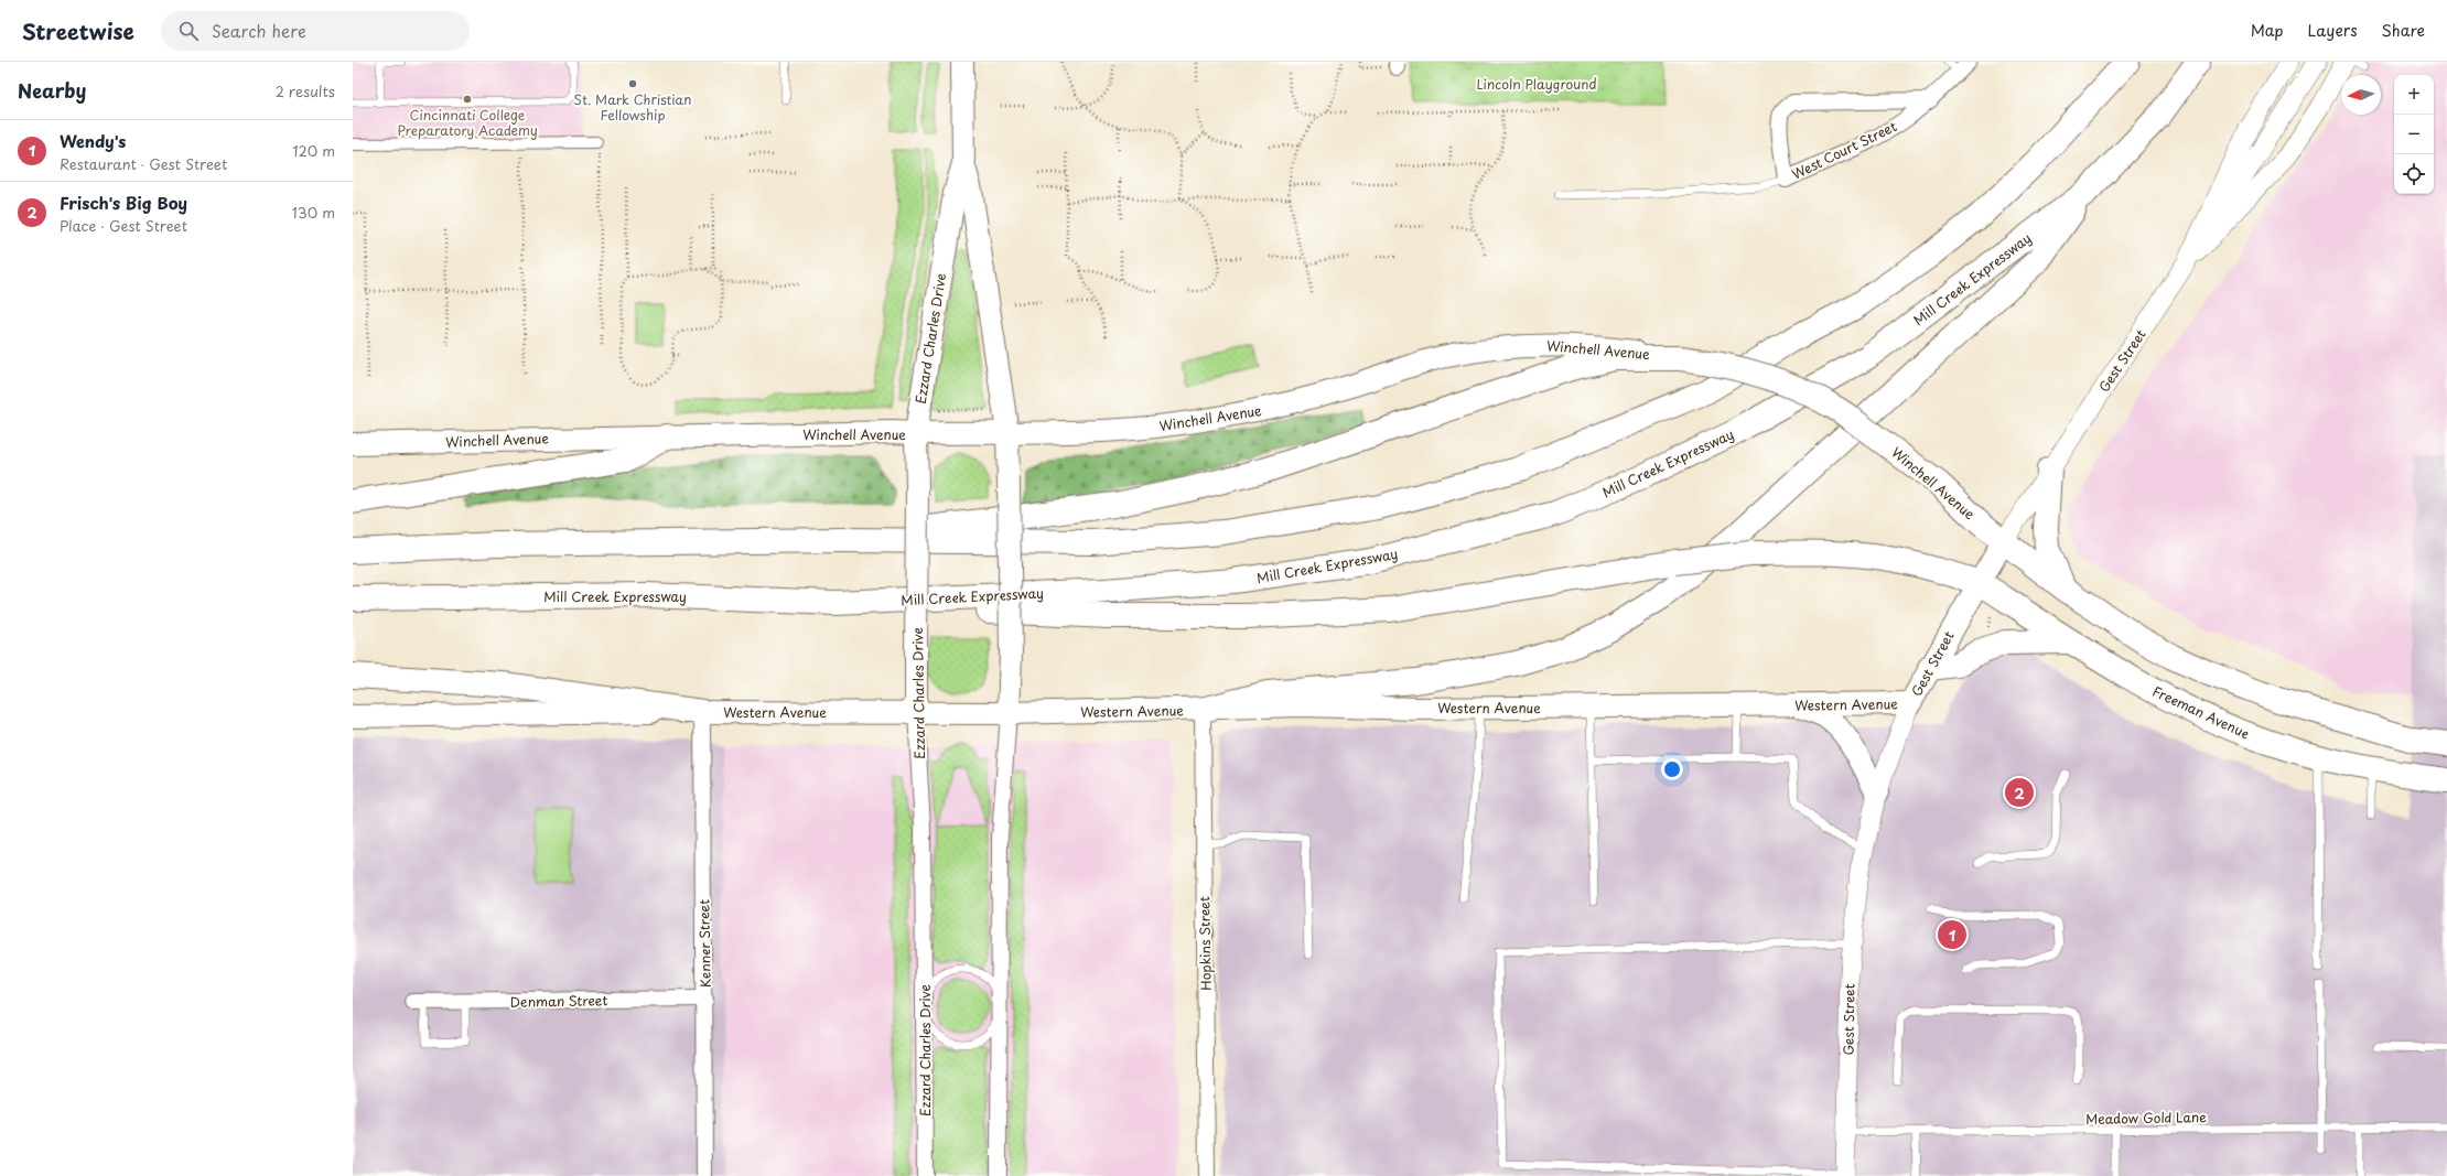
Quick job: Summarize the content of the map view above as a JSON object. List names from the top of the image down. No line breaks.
{"streets":{"main road":["Mill Creek Expressway","Ezzard Charles Drive","Winchell Avenue","Gest Street","Western Avenue","Freeman Avenue"],"street":["West Court Street","Kenner Street","Hopkins Street","Denman Street"],"lane":["Meadow Gold Lane"]},"crossings":[["Mill Creek Expressway","Freeman Avenue"],["Ezzard Charles Drive","Winchell Avenue"],["Ezzard Charles Drive","Western Avenue"],["Winchell Avenue","Gest Street"],["Gest Street","Western Avenue"],["Gest Street","Freeman Avenue"],["Gest Street","Meadow Gold Lane"],["Western Avenue","Kenner Street"],["Western Avenue","Hopkins Street"],["Kenner Street","Denman Street"]],"parks":["Lincoln Playground"],"places":["St. Mark Christian Fellowship","Cincinnati College Preparatory Academy"],"north":"left","page":{"header":"Streetwise","search":"Search here","nav":["Map","Layers","Share"],"heading":["Nearby","2 results"],"map_buttons":["+","−"],"list":[{"mark":"1","name":"Wendy's","note":"Restaurant · Gest Street","value":"120 m"},{"mark":"2","name":"Frisch's Big Boy","note":"Place · Gest Street","value":"130 m"}],"pins":["2","1"]}}
